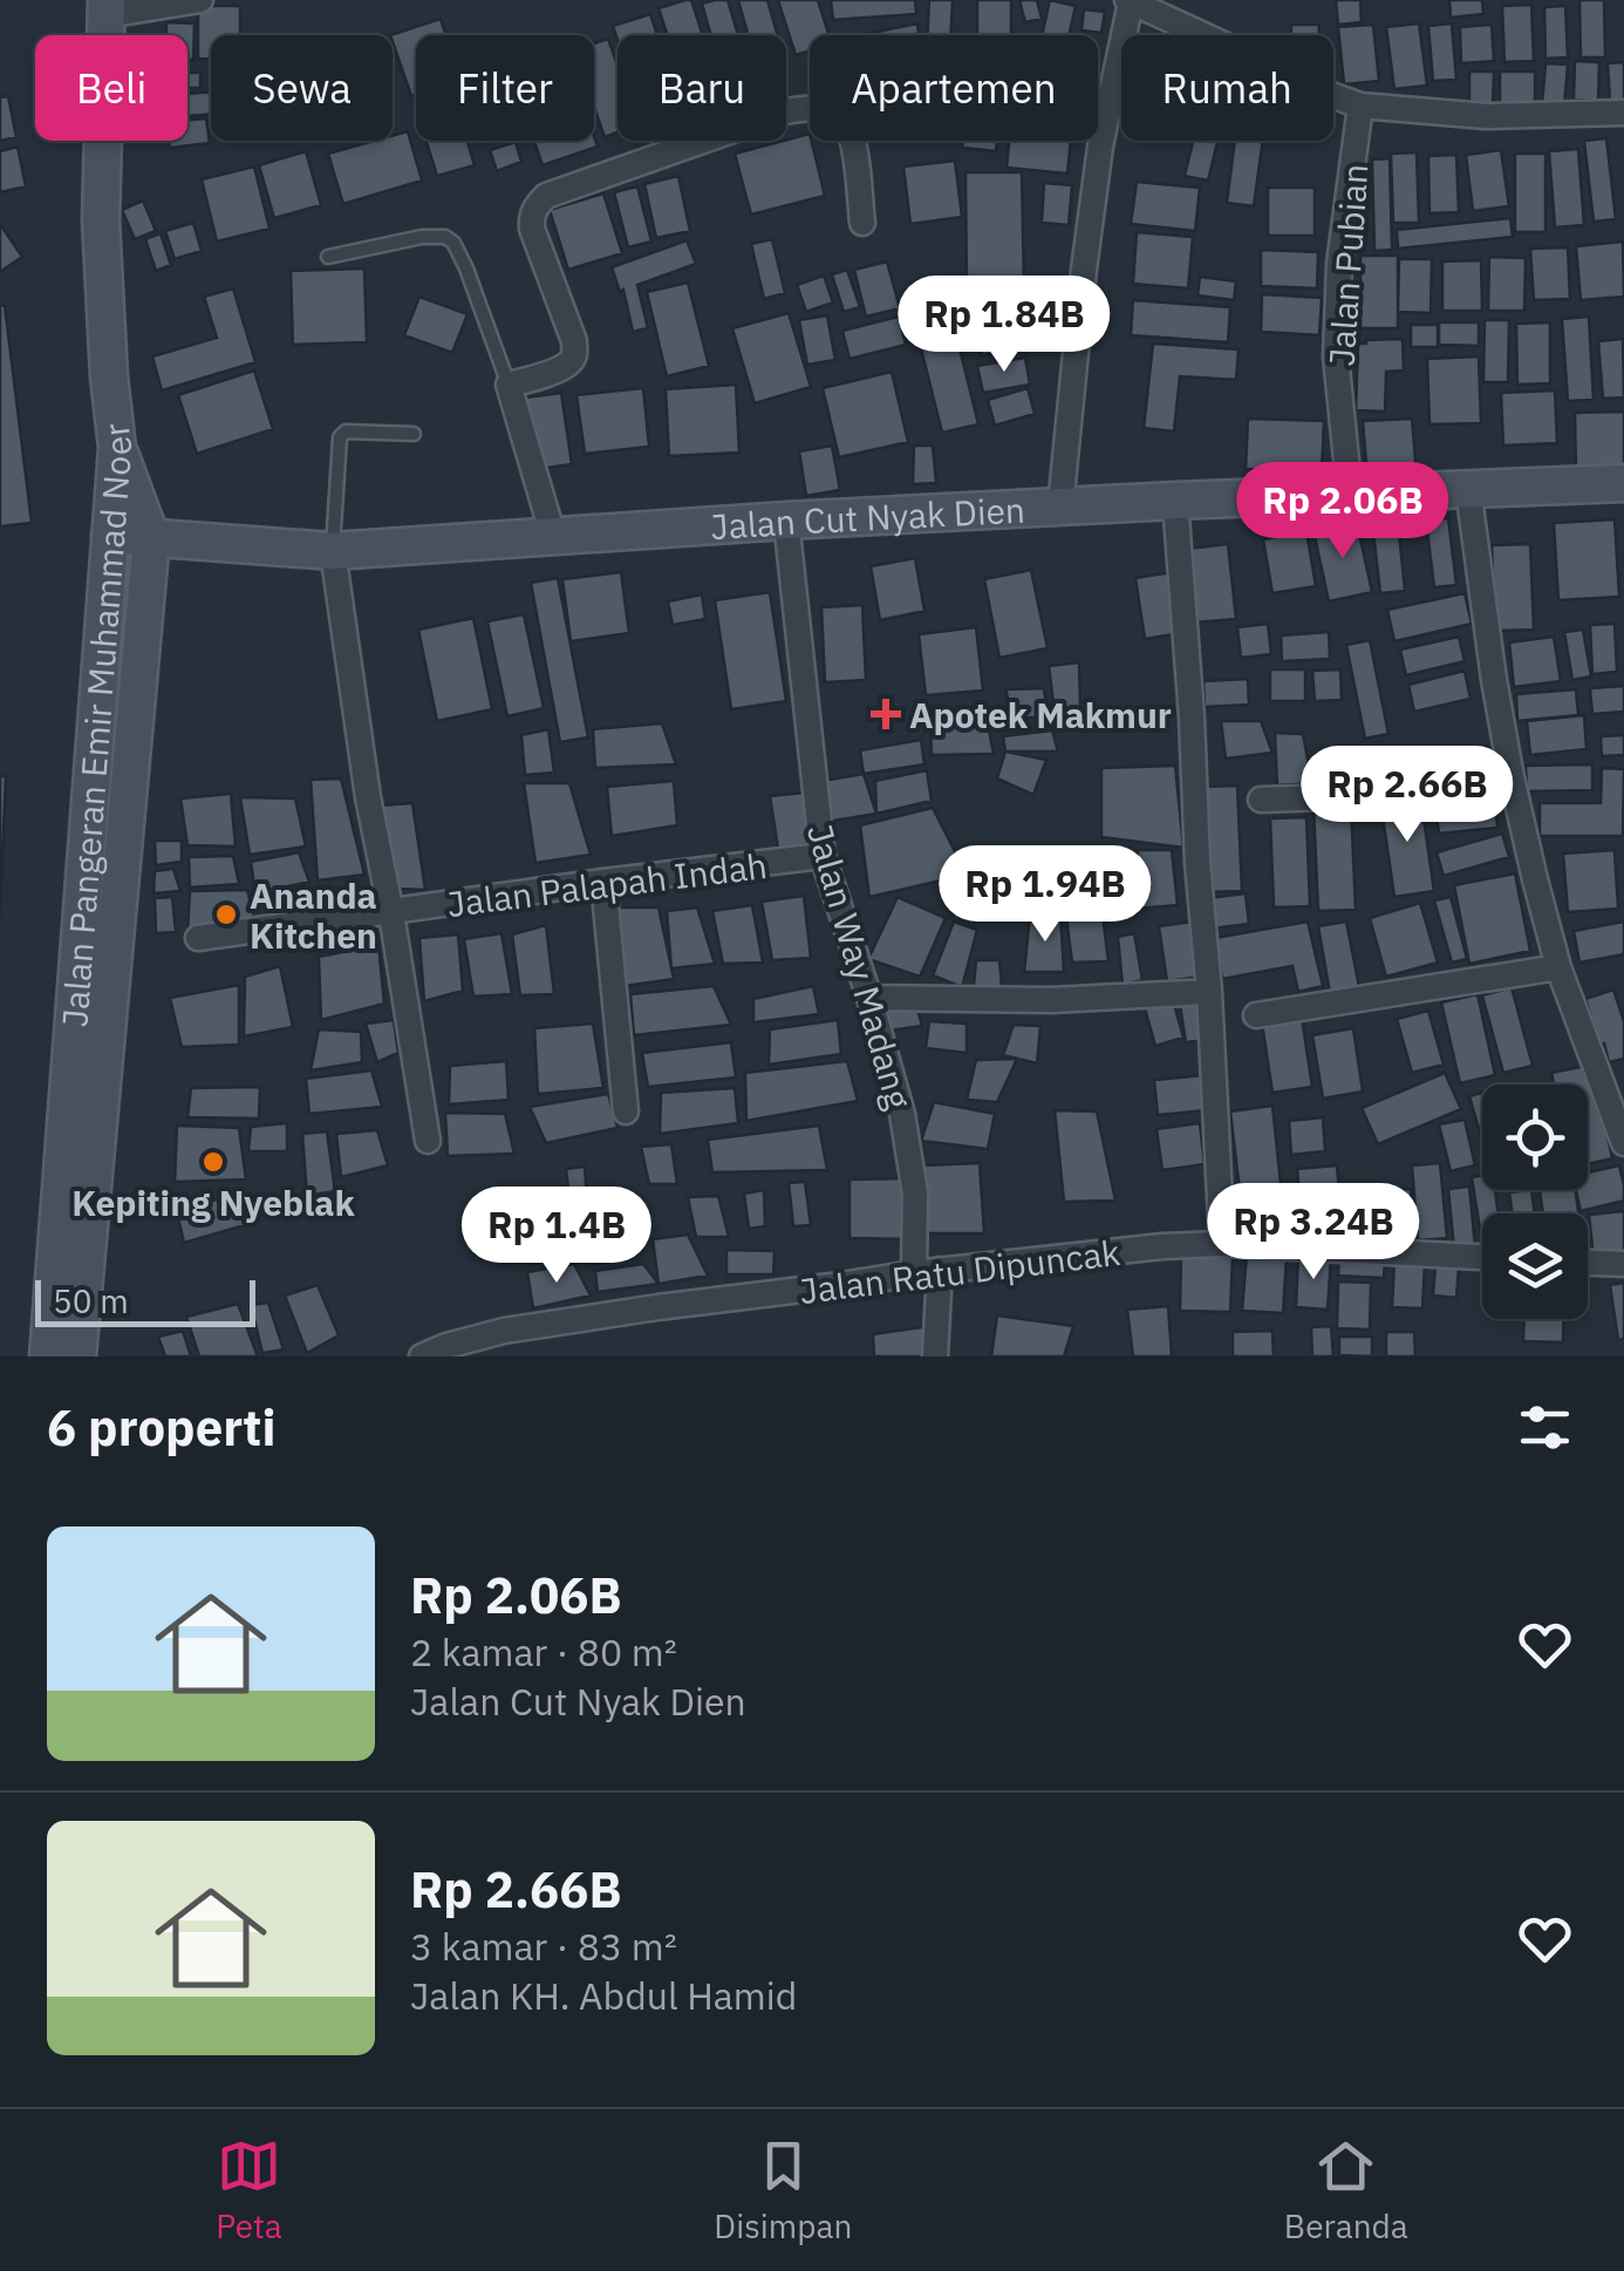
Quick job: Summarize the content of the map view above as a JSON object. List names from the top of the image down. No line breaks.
{"streets":{"main road":["Jalan Cut Nyak Dien","Jalan Pangeran Emir Muhammad Noer"],"street":["Jalan Pubian","Jalan Palapah Indah","Jalan Way Madang","Jalan Ratu Dipuncak"]},"crossings":[["Jalan Pubian","Jalan Cut Nyak Dien"],["Jalan Cut Nyak Dien","Jalan Pangeran Emir Muhammad Noer"],["Jalan Cut Nyak Dien","Jalan Way Madang"],["Jalan Palapah Indah","Jalan Way Madang"],["Jalan Way Madang","Jalan Ratu Dipuncak"]],"places":{"health":["Apotek Makmur"],"other":["Ananda Kitchen","Kepiting Nyeblak"]},"scale_bar":"50 m","page":{"chip":["Beli","Sewa","Filter","Baru","Apartemen","Rumah"],"price":["Rp 1.84B","Rp 2.06B","Rp 2.66B","Rp 1.94B","Rp 3.24B","Rp 1.4B"],"scale":"50 m","heading":"6 properti","list":[{"name":"Rp 2.06B","note":"2 kamar · 80 m² · Jalan Cut Nyak Dien"},{"name":"Rp 2.66B","note":"3 kamar · 83 m² · Jalan KH. Abdul Hamid"}],"tabs":["Peta","Disimpan","Beranda"]}}
